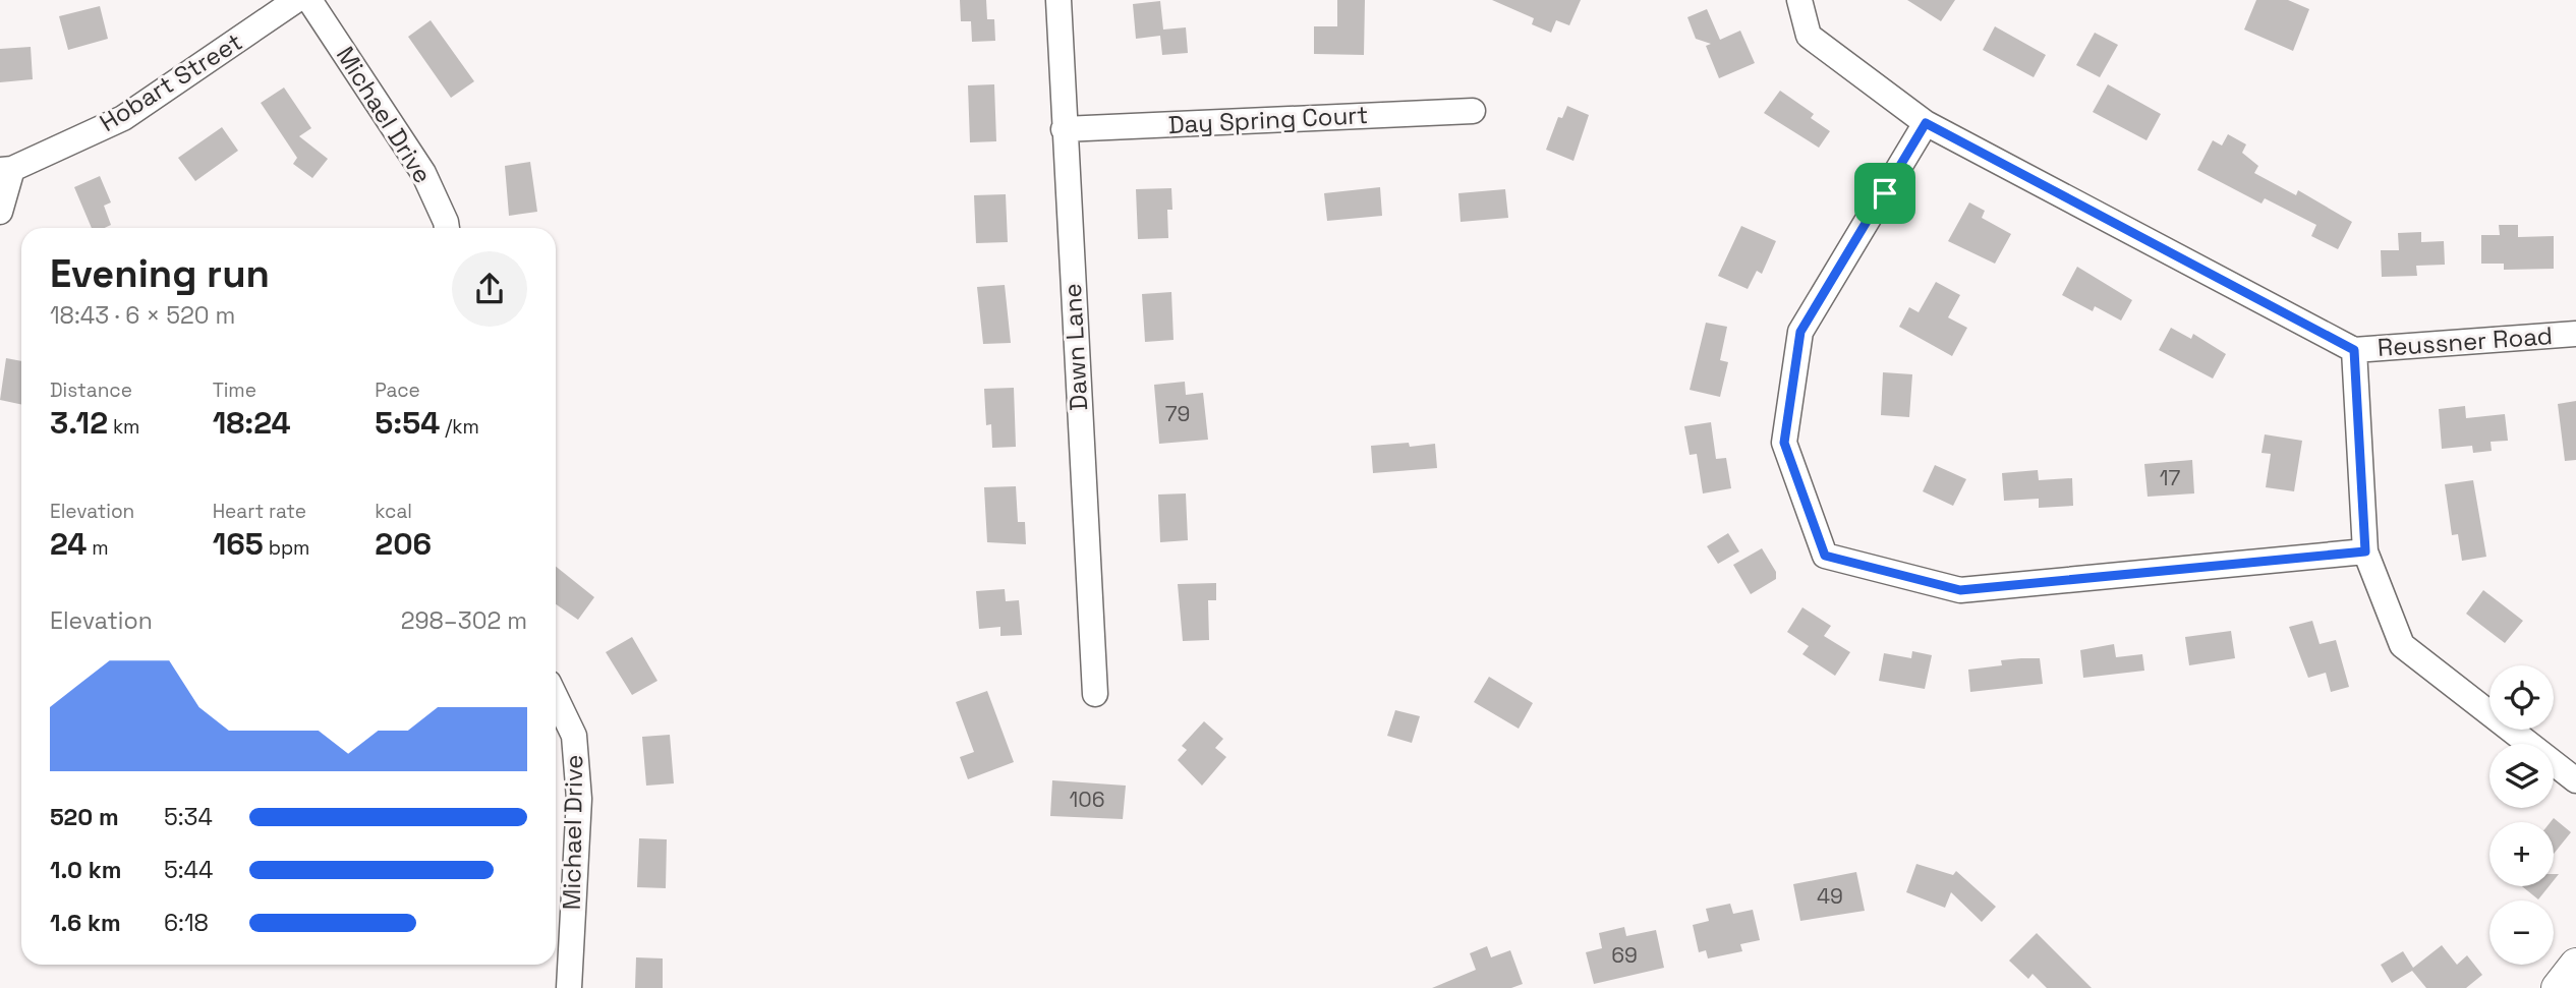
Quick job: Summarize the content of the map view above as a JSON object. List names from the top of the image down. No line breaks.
{"streets":{"street":["Hobart Street","Michael Drive","Day Spring Court","Reussner Road","Dawn Lane"]},"crossings":[["Day Spring Court","Dawn Lane"]],"house_numbers":["79","17","106","49","69"],"page":{"heading":["Evening run","18:43 · 6 × 520 m"],"stats":[["Distance","3.12 km"],["Time","18:24"],["Pace","5:54 /km"],["Elevation","24 m"],["Heart rate","165 bpm"],["kcal","206"]],"chart":["Elevation","298–302 m"],"map_buttons":["+","−"],"list":[{"name":"520 m","note":"5:34"},{"name":"1.0 km","note":"5:44"},{"name":"1.6 km","note":"6:18"}]}}
